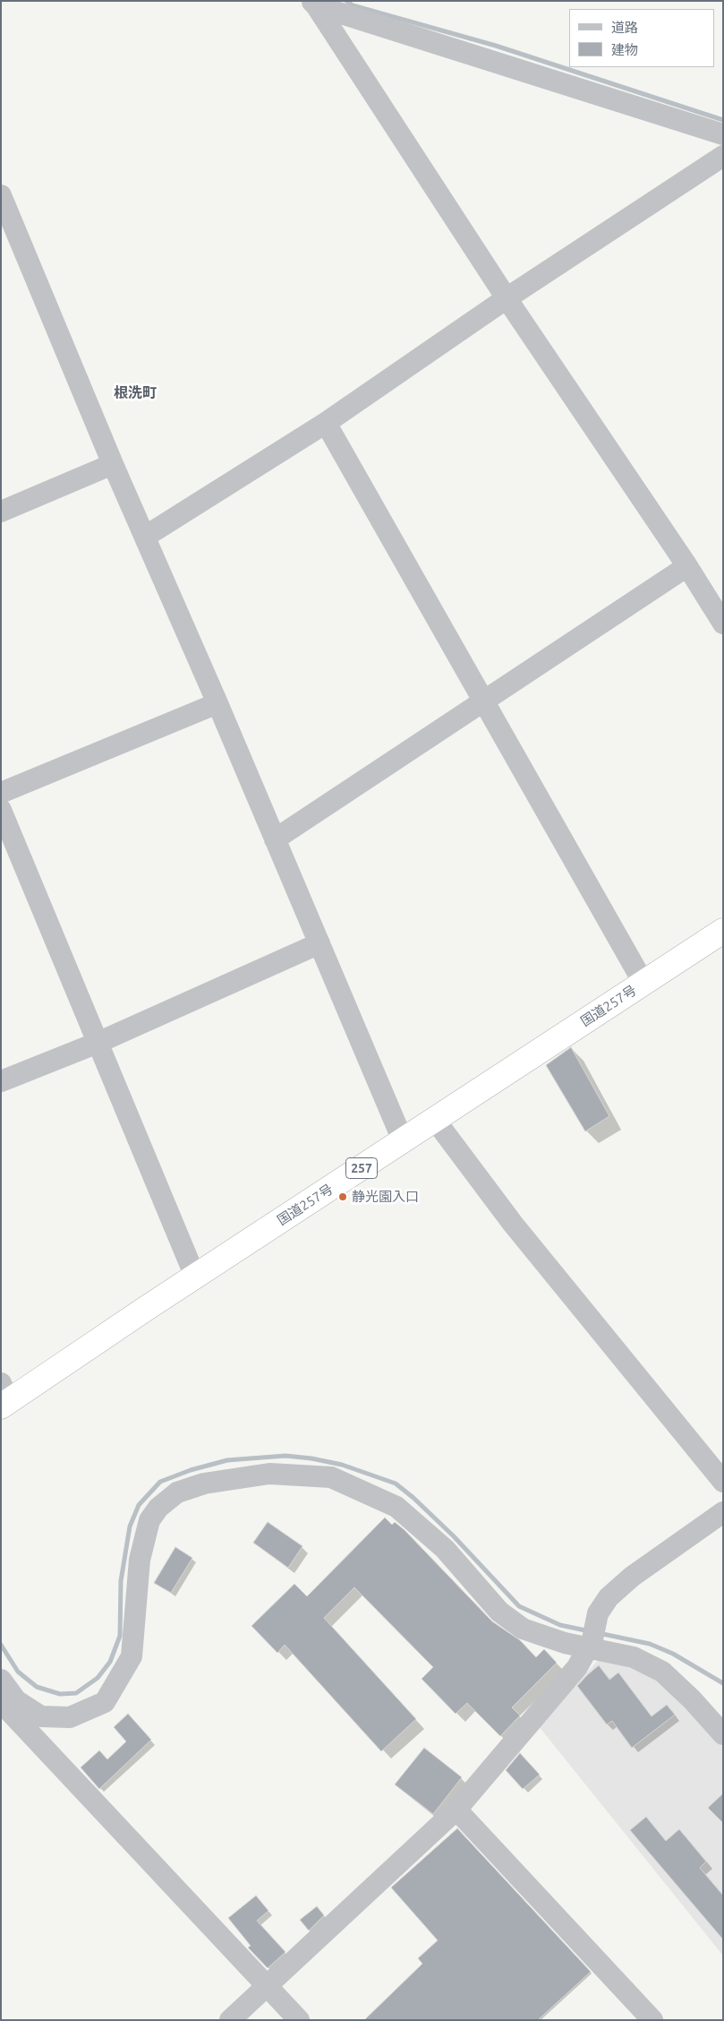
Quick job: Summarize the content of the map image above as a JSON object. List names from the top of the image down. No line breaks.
{"streets":{"highway":["国道257号","257"]},"districts":["根洗町"],"places":["静光園入口"],"legend":["道路","建物"]}
